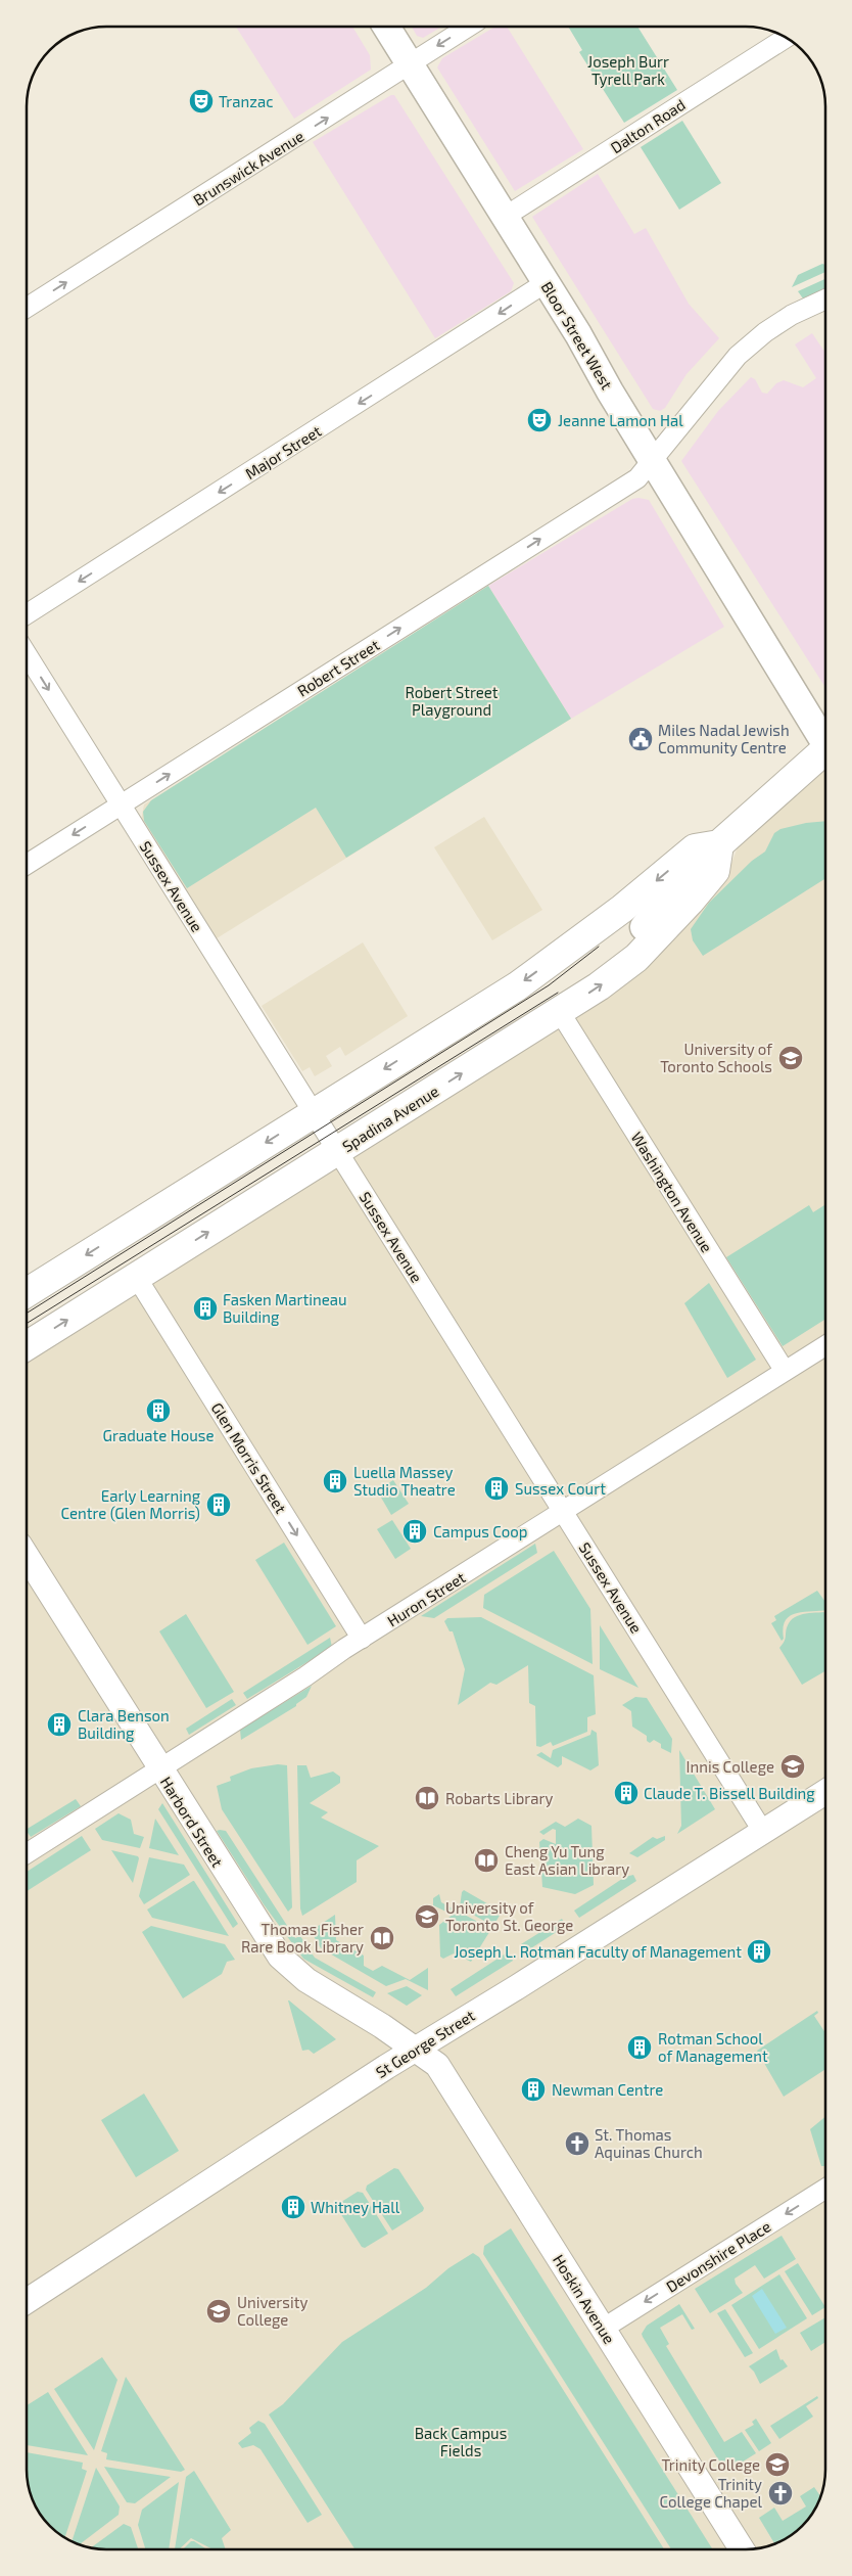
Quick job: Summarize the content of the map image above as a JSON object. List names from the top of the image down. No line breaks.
{"streets":{"main road":["Bloor Street West","Spadina Avenue"],"street":["Dalton Road","Brunswick Avenue","Major Street","Robert Street","Sussex Avenue","Washington Avenue","Glen Morris Street","Huron Street","Harbord Street","St George Street","Devonshire Place","Hoskin Avenue"]},"crossings":[["Dalton Road","Bloor Street West"],["Brunswick Avenue","Bloor Street West"],["Bloor Street West","Major Street"],["Bloor Street West","Robert Street"],["Robert Street","Sussex Avenue"],["Sussex Avenue","Spadina Avenue"],["Sussex Avenue","Huron Street"],["Sussex Avenue","St George Street"],["Spadina Avenue","Washington Avenue"],["Spadina Avenue","Glen Morris Street"],["Washington Avenue","Huron Street"],["Glen Morris Street","Huron Street"],["Huron Street","Harbord Street"],["Harbord Street","St George Street"],["Harbord Street","Hoskin Avenue"],["St George Street","Hoskin Avenue"],["Devonshire Place","Hoskin Avenue"]],"one_way":["Major Street","Glen Morris Street","Devonshire Place"],"parks":["Joseph Burr Tyrell Park","Robert Street Playground","Back Campus Fields"],"places":{"theatre":["Tranzac","Jeanne Lamon Hal"],"public building":["Miles Nadal Jewish Community Centre"],"school or university":["University of Toronto Schools","Innis College","University of Toronto St. George","University College","Trinity College"],"building":["Fasken Martineau Building","Graduate House","Luella Massey Studio Theatre","Sussex Court","Early Learning Centre (Glen Morris)","Campus Coop","Clara Benson Building","Claude T. Bissell Building","Joseph L. Rotman Faculty of Management","Rotman School of Management","Newman Centre","Whitney Hall"],"library":["Robarts Library","Cheng Yu Tung East Asian Library","Thomas Fisher Rare Book Library"],"church":["St. Thomas Aquinas Church","Trinity College Chapel"]}}
